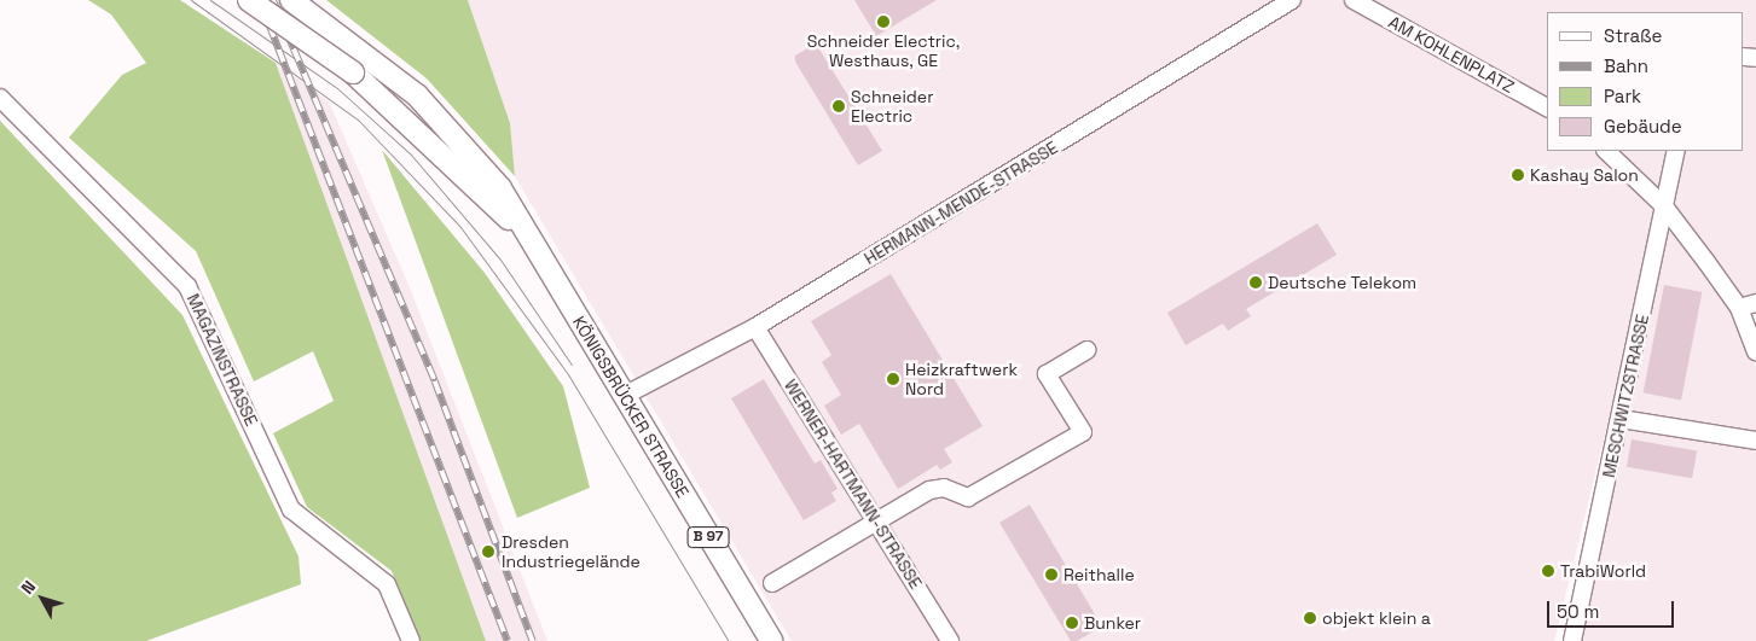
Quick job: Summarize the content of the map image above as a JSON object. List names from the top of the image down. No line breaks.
{"streets":{"main road":["KÖNIGSBRÜCKER STRASSE","B 97"],"street":["AM KOHLENPLATZ","HERMANN-MENDE-STRASSE","MAGAZINSTRASSE","MESCHWITZSTRASSE","WERNER-HARTMANN-STRASSE"]},"crossings":[["HERMANN-MENDE-STRASSE","KÖNIGSBRÜCKER STRASSE"],["HERMANN-MENDE-STRASSE","WERNER-HARTMANN-STRASSE"]],"places":["Schneider Electric, Westhaus, GE","Schneider Electric","Kashay Salon","Deutsche Telekom","Heizkraftwerk Nord","Dresden Industriegelände","TrabiWorld","Reithalle","objekt klein a","Bunker"],"legend":["Straße","Bahn","Park","Gebäude"],"scale_bar":"50 m","north":"top left"}
